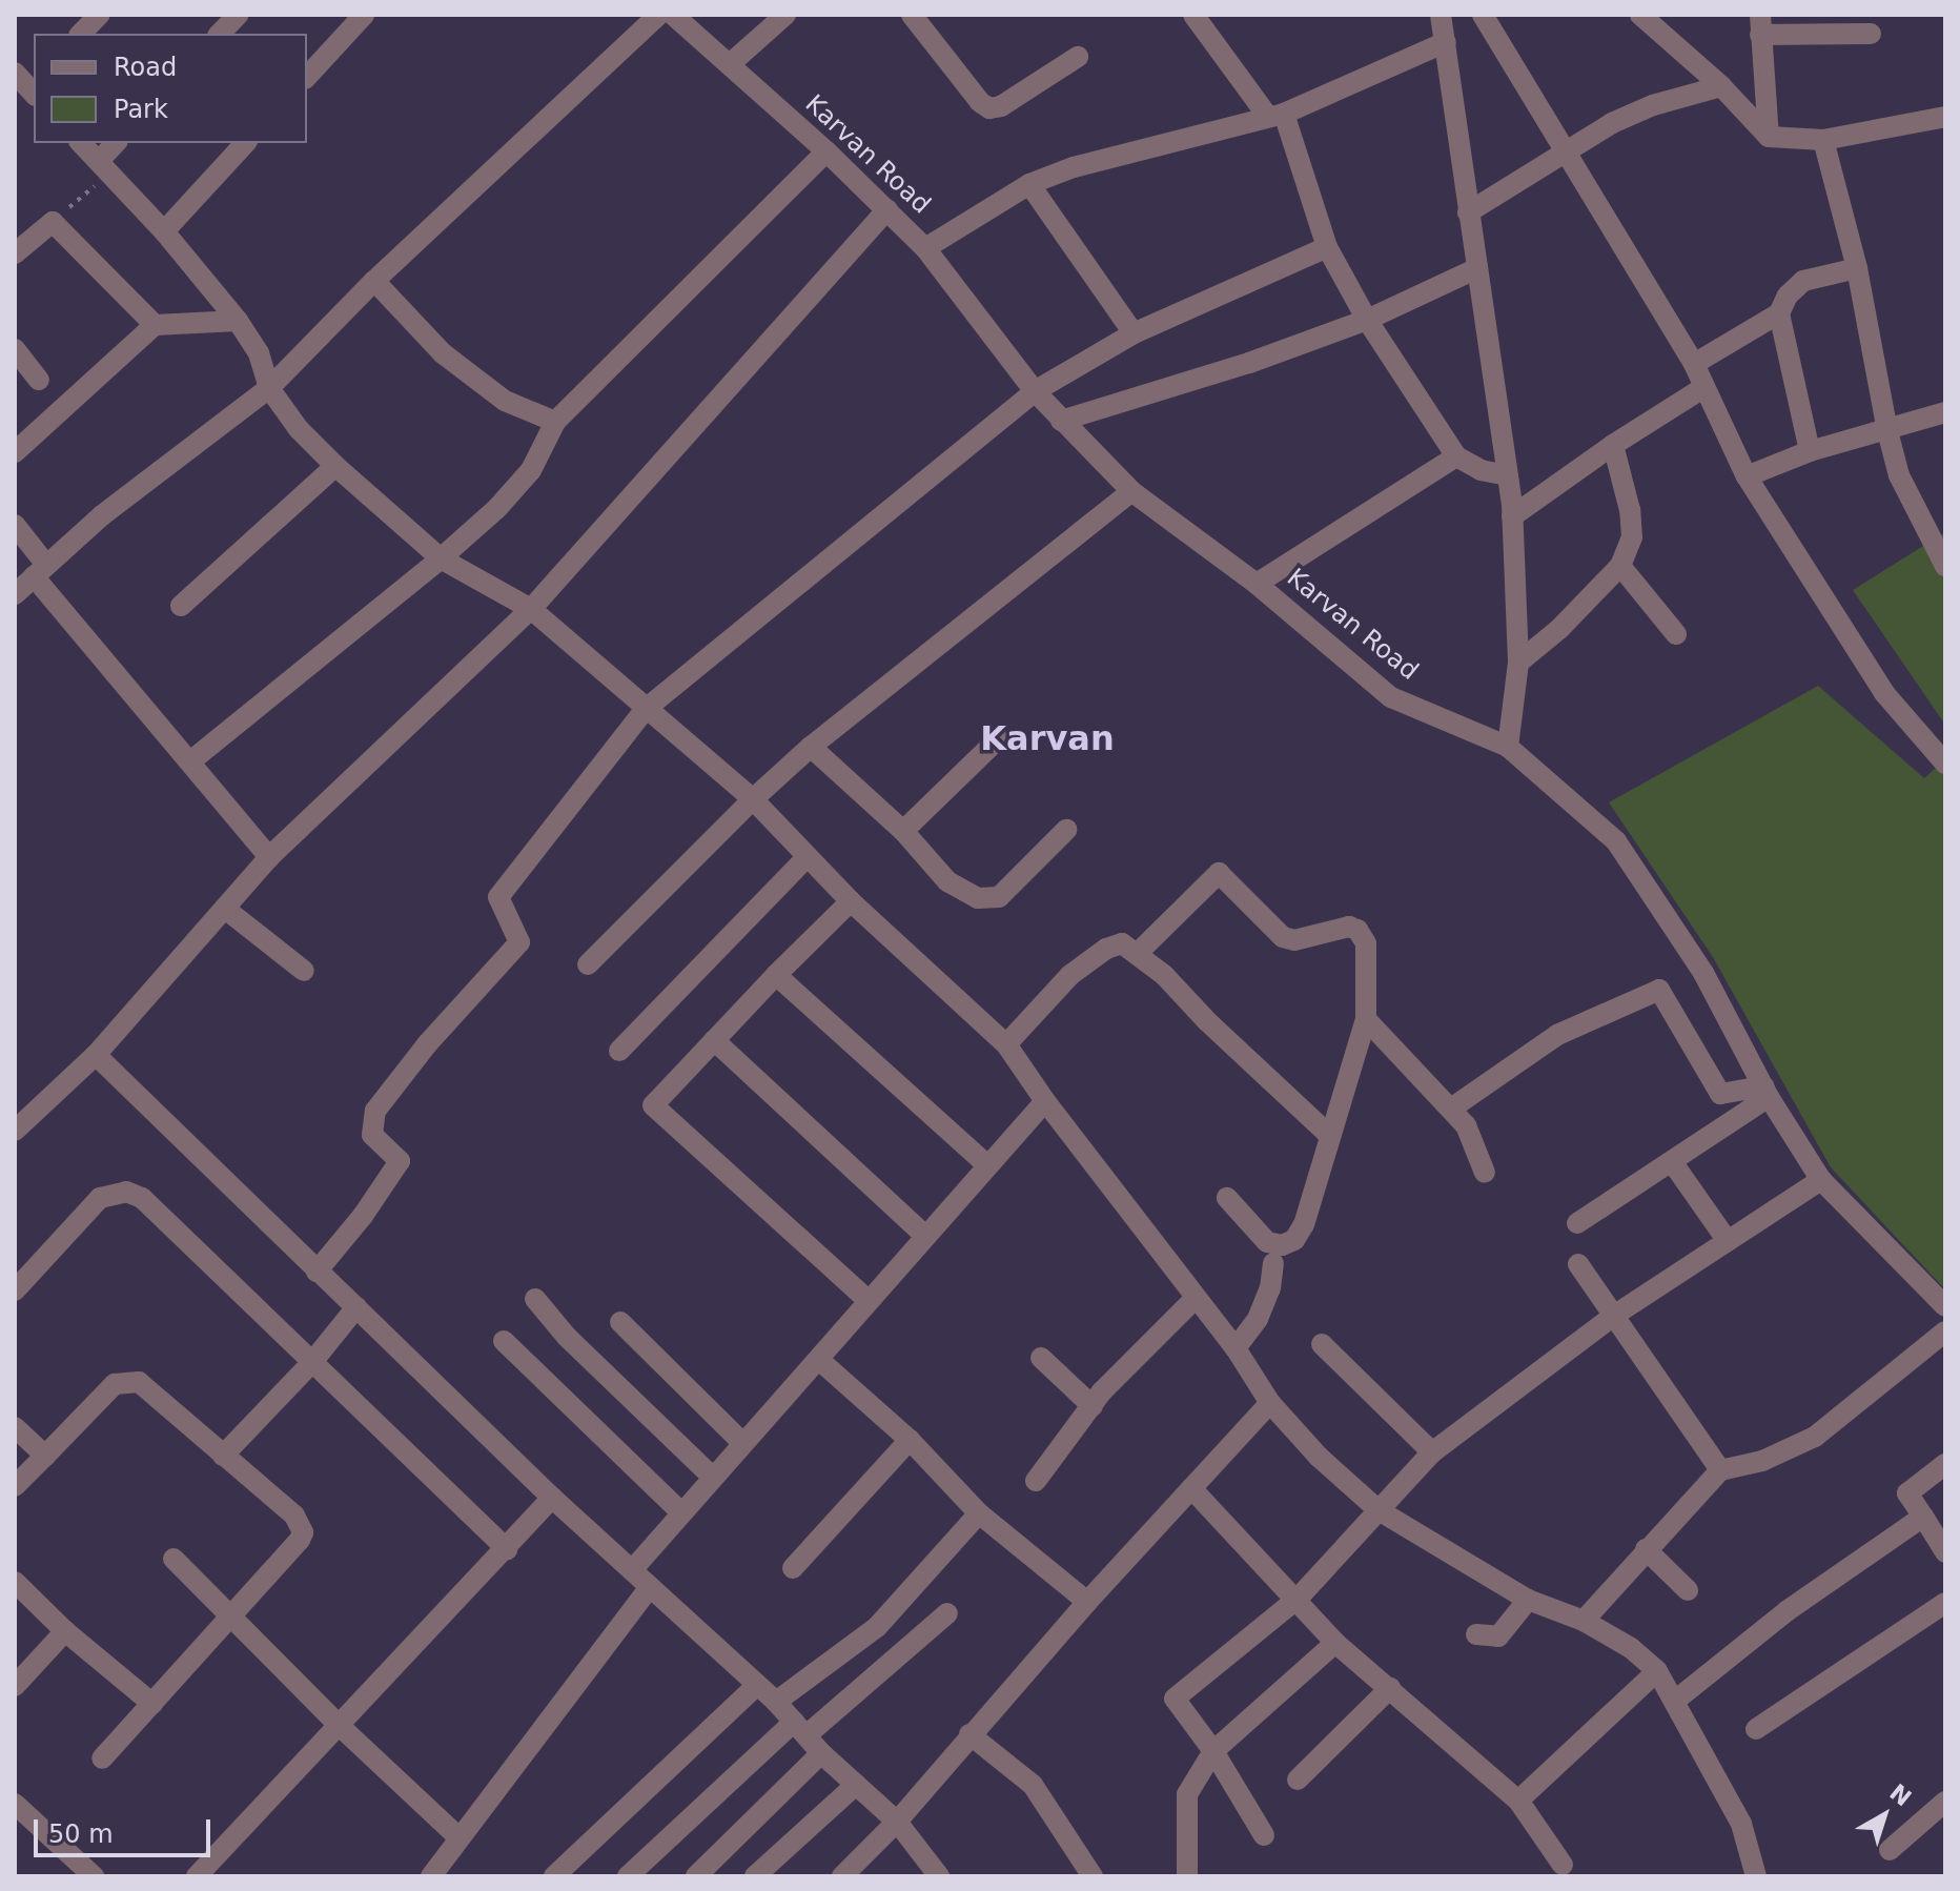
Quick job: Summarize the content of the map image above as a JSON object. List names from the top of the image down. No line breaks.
{"streets":{"street":["Karvan Road"]},"districts":["Karvan"],"legend":["Road","Park"],"scale_bar":"50 m","north":"top right"}
